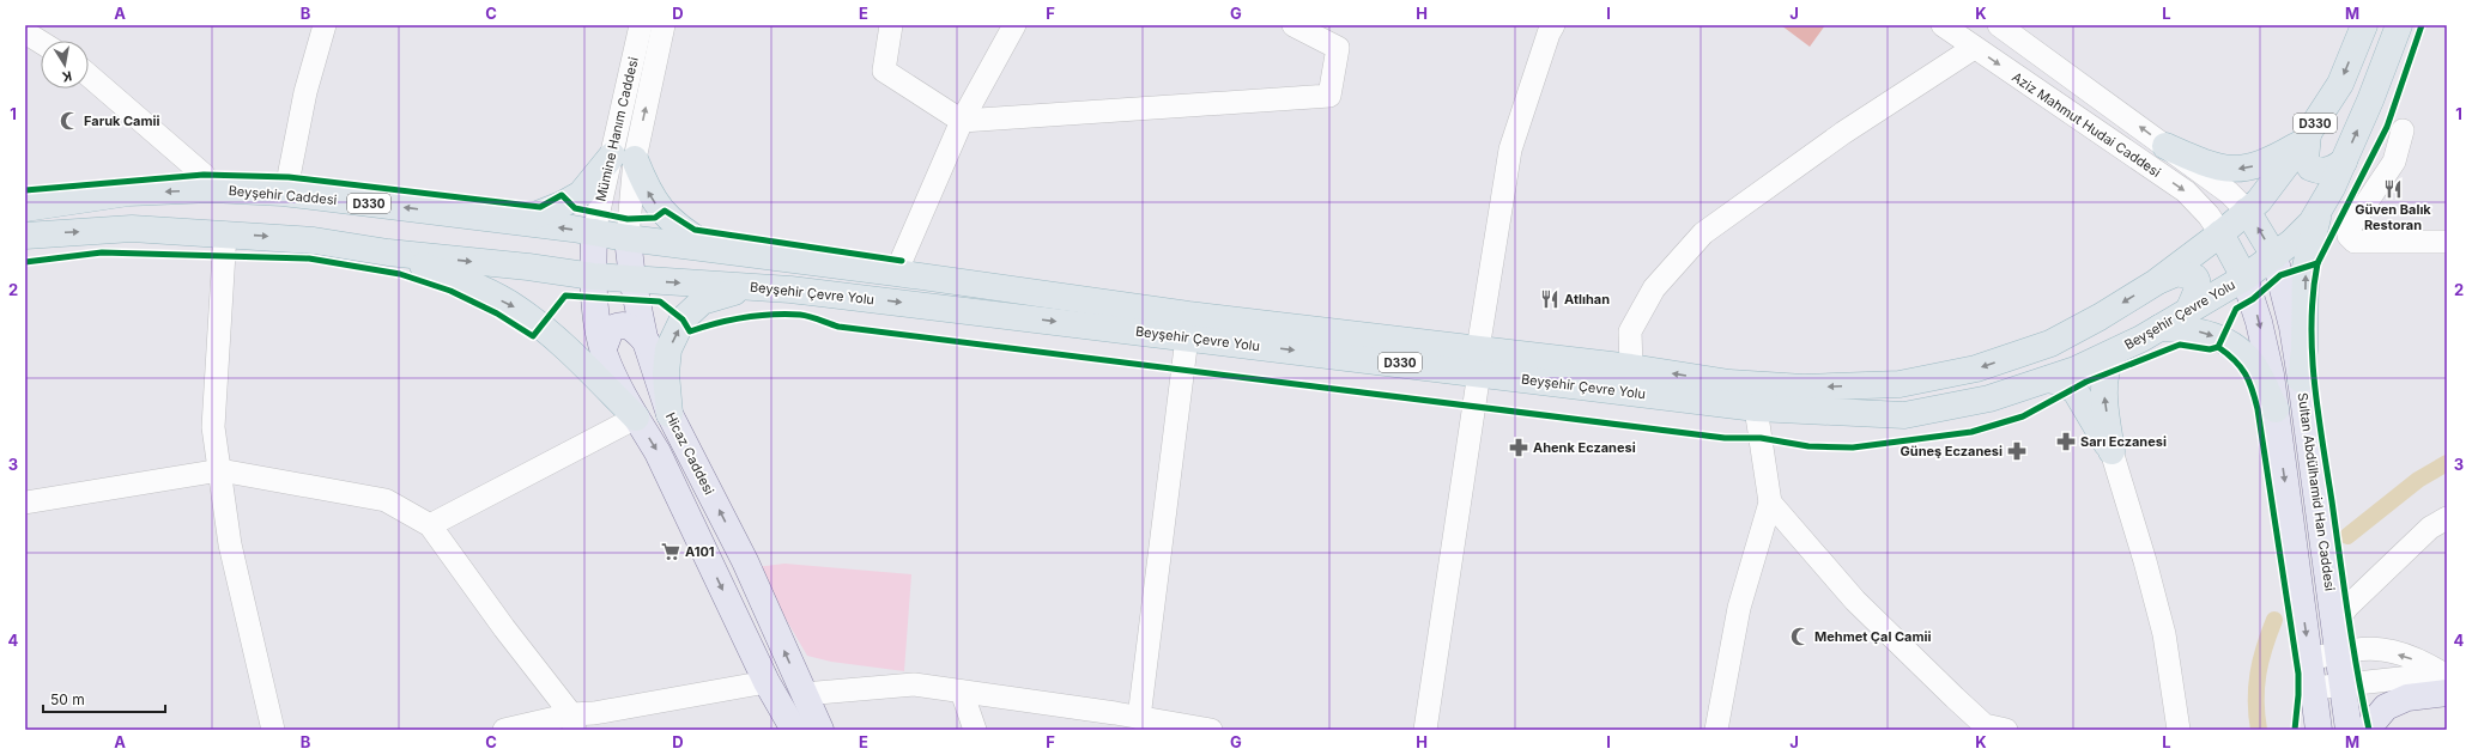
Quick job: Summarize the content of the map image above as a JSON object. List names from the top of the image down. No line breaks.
{"streets":{"highway":["D330","Beyşehir Caddesi","Beyşehir Çevre Yolu"],"main road":["Hicaz Caddesi","Sultan Abdülhamid Han Caddesi"],"street":["Aziz Mahmut Hudai Caddesi","Mümine Hanım Caddesi"]},"crossings":[["D330","Beyşehir Çevre Yolu"],["Aziz Mahmut Hudai Caddesi","Beyşehir Çevre Yolu"],["Mümine Hanım Caddesi","Beyşehir Caddesi"],["Mümine Hanım Caddesi","Hicaz Caddesi"],["Beyşehir Caddesi","Beyşehir Çevre Yolu"],["Beyşehir Caddesi","Hicaz Caddesi"],["Beyşehir Çevre Yolu","Hicaz Caddesi"],["Beyşehir Çevre Yolu","Sultan Abdülhamid Han Caddesi"]],"one_way":["Hicaz Caddesi"],"places":{"mosque":["Faruk Camii","Mehmet Çal Camii"],"restaurant":["Güven Balık Restoran","Atlıhan"],"pharmacy":["Sarı Eczanesi","Ahenk Eczanesi","Güneş Eczanesi"],"supermarket":["A101"]},"scale_bar":"50 m","north":"bottom","grid":{"columns":["A","B","C","D","E","F","G","H","I","J","K","L","M"],"rows":["1","2","3","4"]}}
